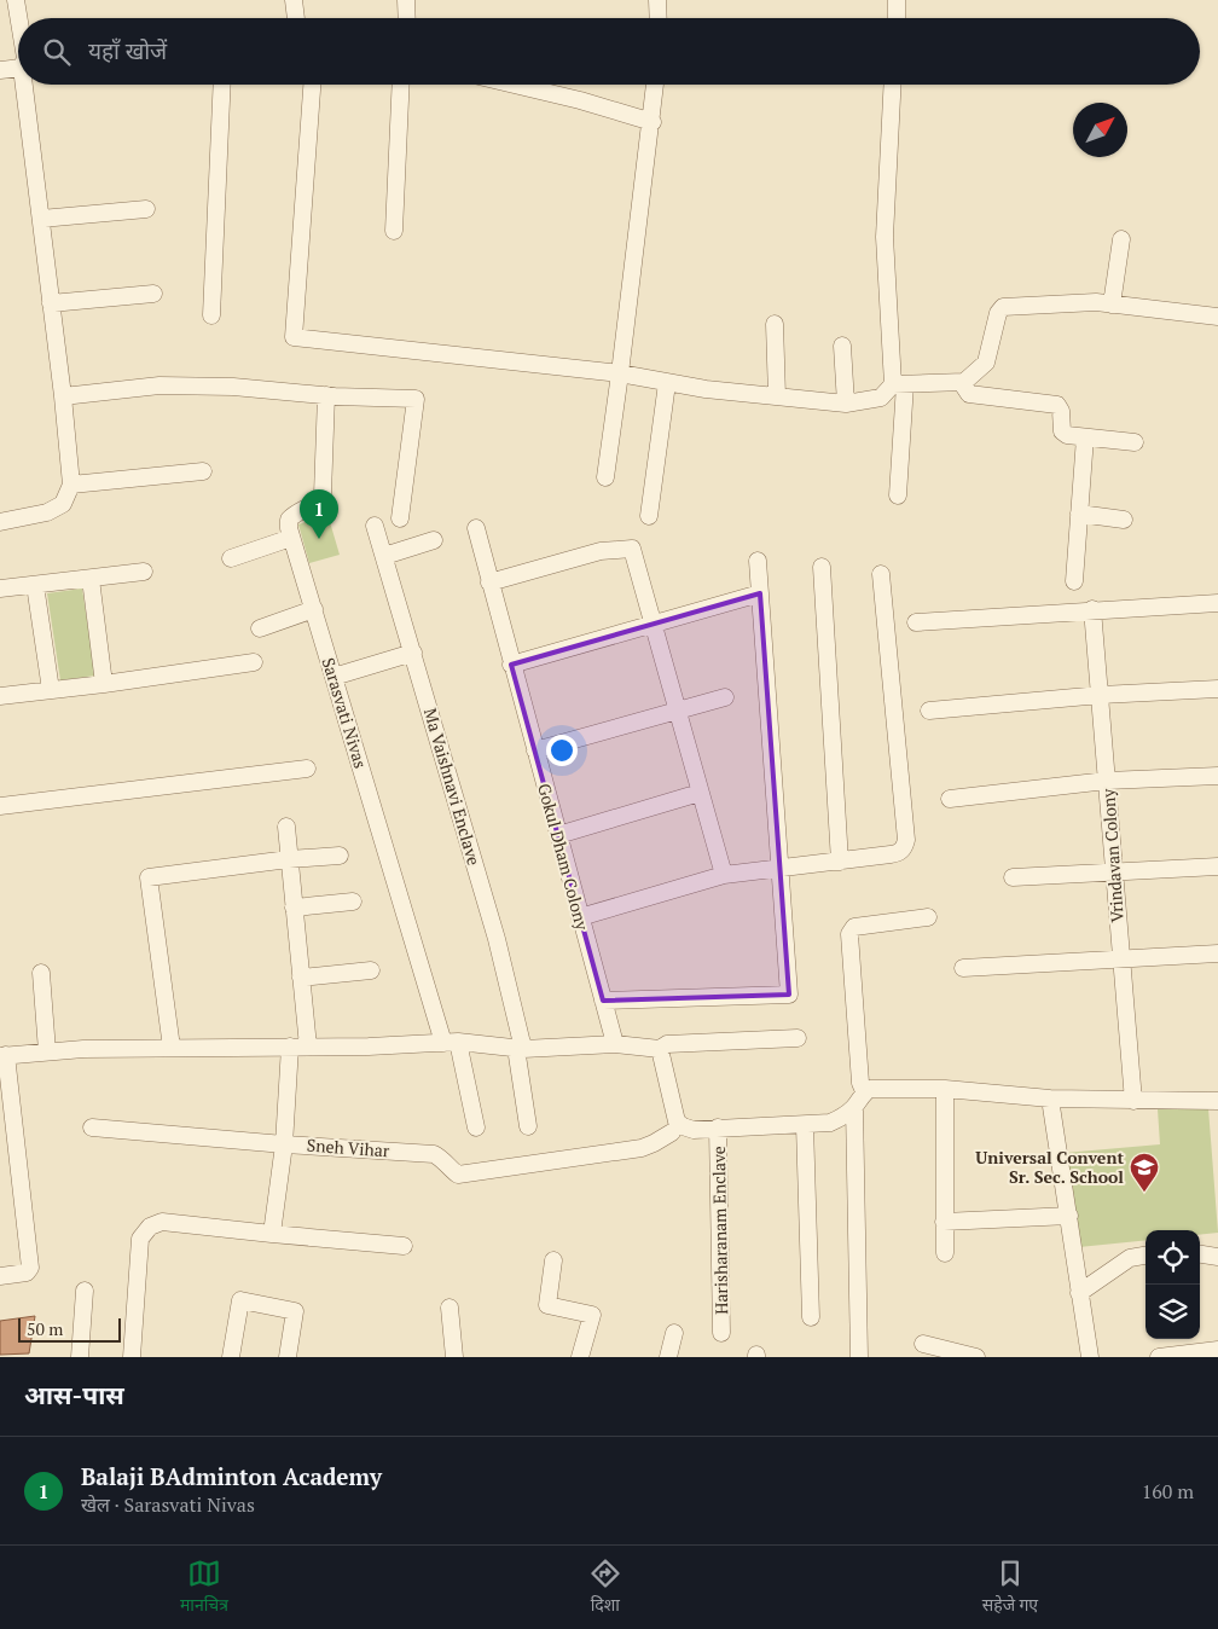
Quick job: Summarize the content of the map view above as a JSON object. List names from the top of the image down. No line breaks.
{"streets":{"street":["Sarasvati Nivas","Ma Vaishnavi Enclave","Vrindavan Colony","Gokul Dham Colony","Sneh Vihar","Harisharanam Enclave"]},"places":{"school or university":["Universal Convent Sr. Sec. School"]},"scale_bar":"50 m","north":"top right","page":{"search":"यहाँ खोजें","pins":"1","scale":"50 m","heading":"आस-पास","list":[{"mark":"1","name":"Balaji BAdminton Academy","note":"खेल · Sarasvati Nivas","value":"160 m"}],"nav":["मानचित्र","दिशा","सहेजे गए"]}}
